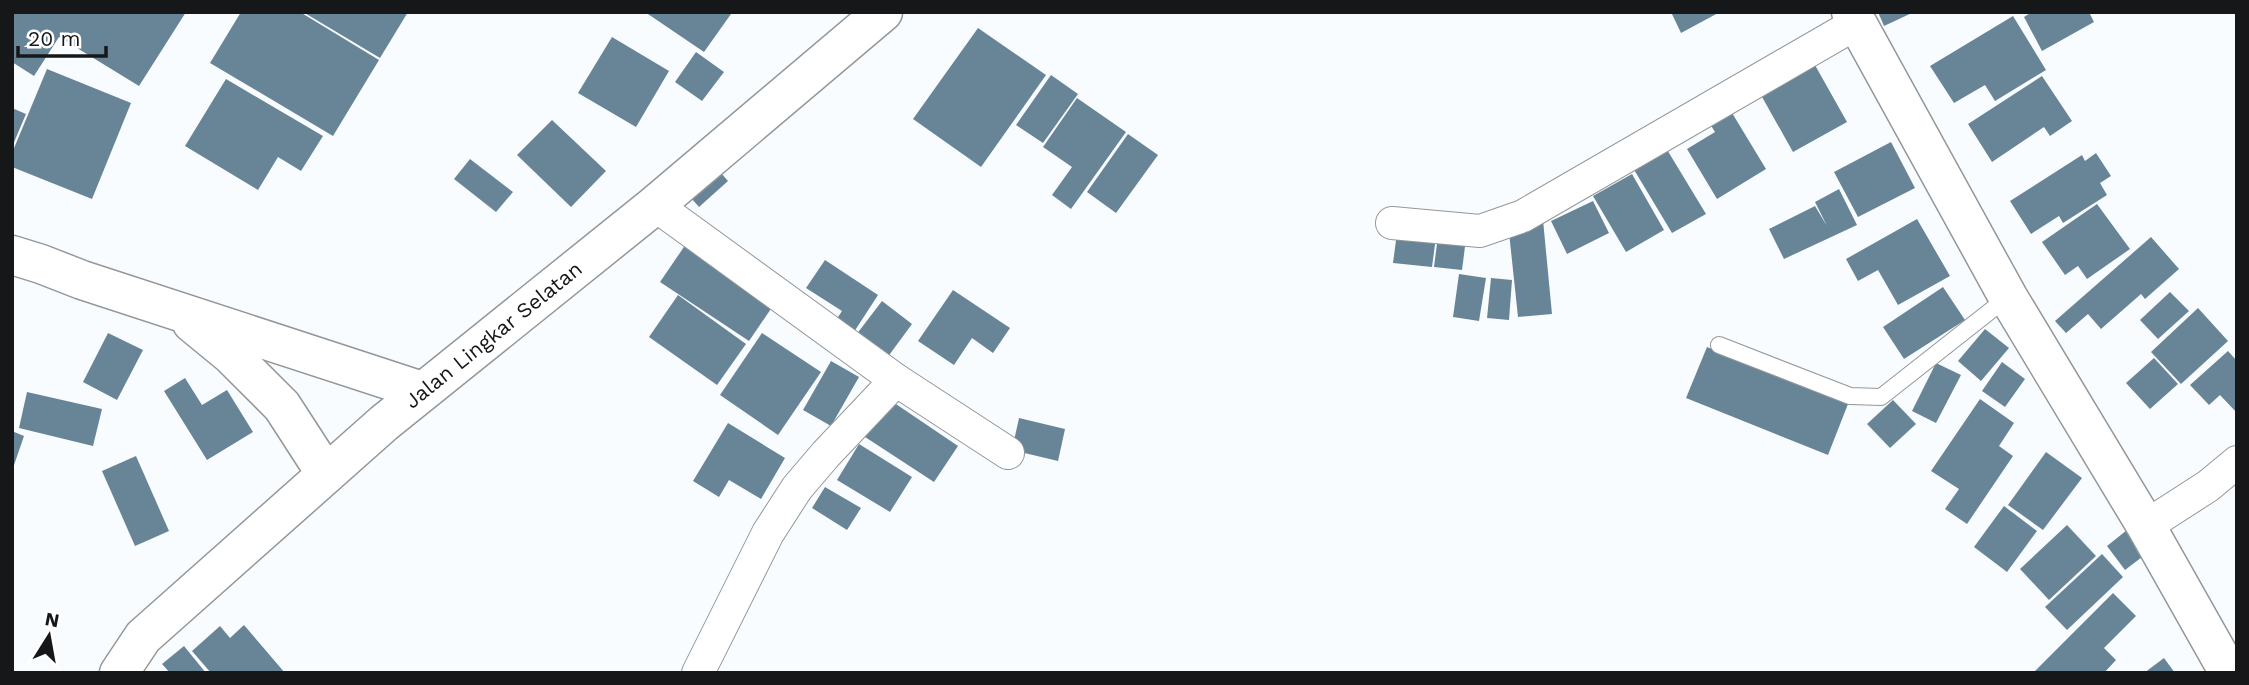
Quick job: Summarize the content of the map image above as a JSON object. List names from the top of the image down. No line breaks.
{"streets":{"main road":["Jalan Lingkar Selatan"]},"scale_bar":"20 m","north":"top"}
